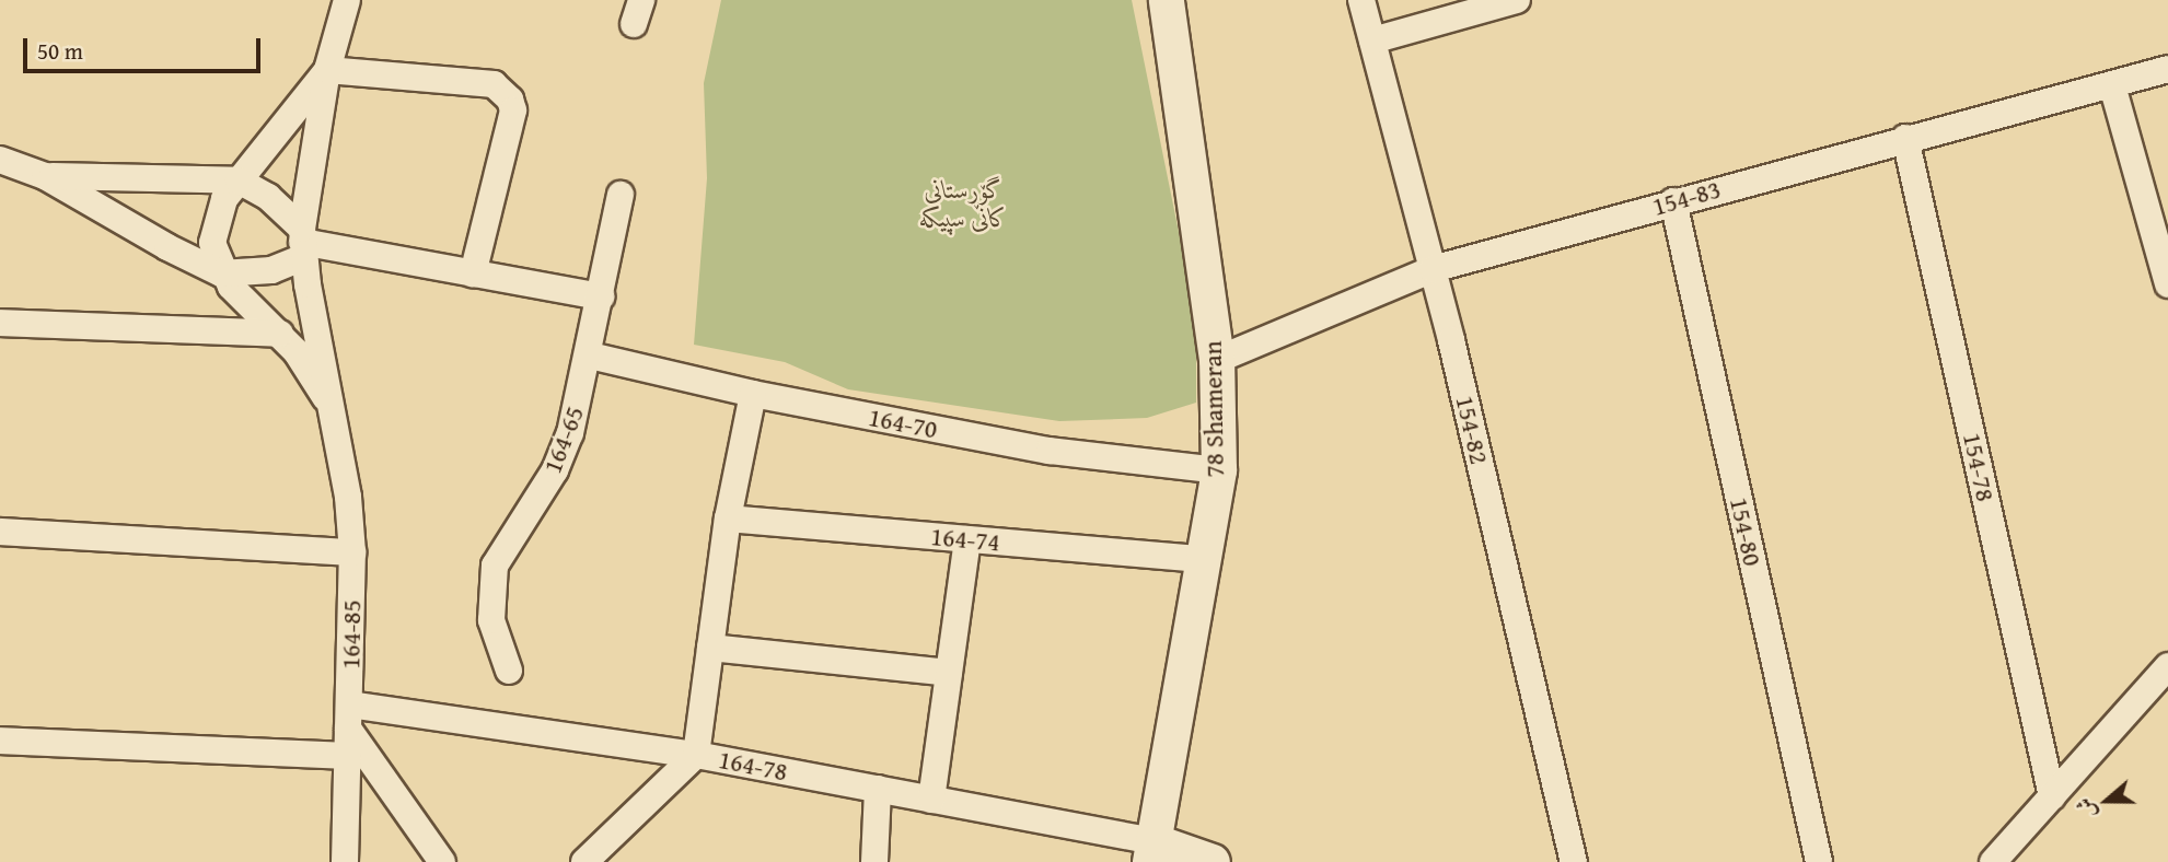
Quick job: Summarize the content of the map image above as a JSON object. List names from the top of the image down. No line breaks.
{"streets":{"street":["154-83","78 Shameran","164-70","154-82","164-65","154-78","154-80","164-74","164-85","164-78"]},"crossings":[["154-83","78 Shameran"],["154-83","154-82"],["154-83","154-78"],["154-83","154-80"],["78 Shameran","164-70"],["78 Shameran","164-74"],["78 Shameran","164-78"],["164-70","164-65"],["164-85","164-78"]],"parks":["گۆڕستانی کانی سپیکە"],"scale_bar":"50 m","north":"left"}
